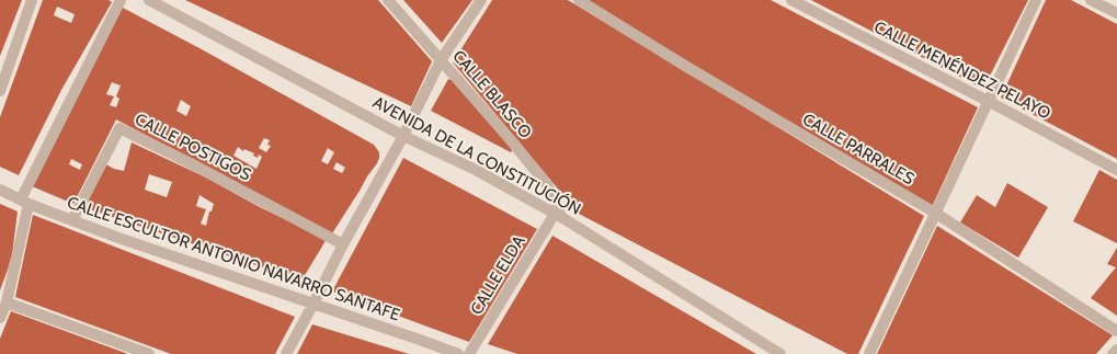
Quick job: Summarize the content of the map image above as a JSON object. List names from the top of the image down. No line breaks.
{"streets":{"street":["CALLE MENÉNDEZ PELAYO","CALLE BLASCO","CALLE POSTIGOS","CALLE PARRALES","AVENIDA DE LA CONSTITUCIÓN","CALLE ESCULTOR ANTONIO NAVARRO SANTAFE","CALLE ELDA"]},"crossings":[["CALLE BLASCO","AVENIDA DE LA CONSTITUCIÓN"],["CALLE BLASCO","CALLE ELDA"],["CALLE POSTIGOS","CALLE ESCULTOR ANTONIO NAVARRO SANTAFE"],["AVENIDA DE LA CONSTITUCIÓN","CALLE ELDA"]]}
